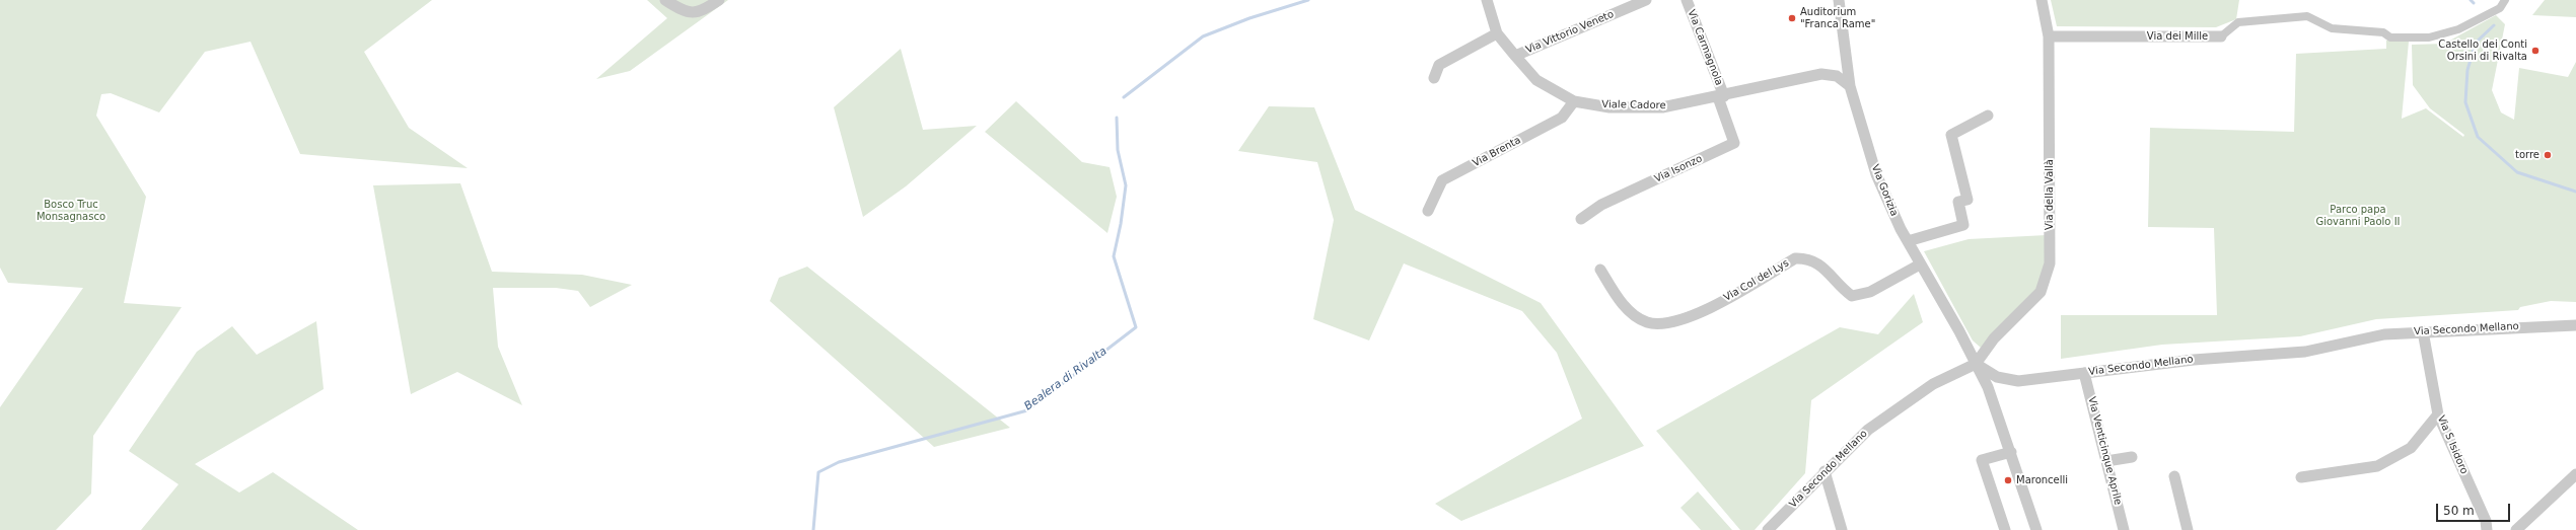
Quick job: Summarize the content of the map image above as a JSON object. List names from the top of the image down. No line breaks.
{"streets":{"street":["Via Vittorio Veneto","Via dei Mille","Via Carmagnola","Viale Cadore","Via Brenta","Via Isonzo","Via Gorizia","Via della Vallà","Via Col del Lys","Via Secondo Mellano","Via S Isidoro","Via Venticinque Aprile"]},"crossings":[["Via Vittorio Veneto","Viale Cadore"],["Via dei Mille","Via della Vallà"],["Via Carmagnola","Viale Cadore"],["Via Carmagnola","Via Isonzo"],["Viale Cadore","Via Brenta"],["Viale Cadore","Via Isonzo"],["Viale Cadore","Via Gorizia"],["Via Gorizia","Via della Vallà"],["Via Gorizia","Via Col del Lys"],["Via Gorizia","Via Secondo Mellano"],["Via della Vallà","Via Secondo Mellano"],["Via Secondo Mellano","Via S Isidoro"],["Via Secondo Mellano","Via Venticinque Aprile"]],"water":["Bealera di Rivalta"],"parks":["Bosco Truc Monsagnasco","Parco papa Giovanni Paolo II"],"places":["Auditorium \"Franca Rame\"","Castello dei Conti Orsini di Rivalta","torre","Maroncelli"],"scale_bar":"50 m"}
